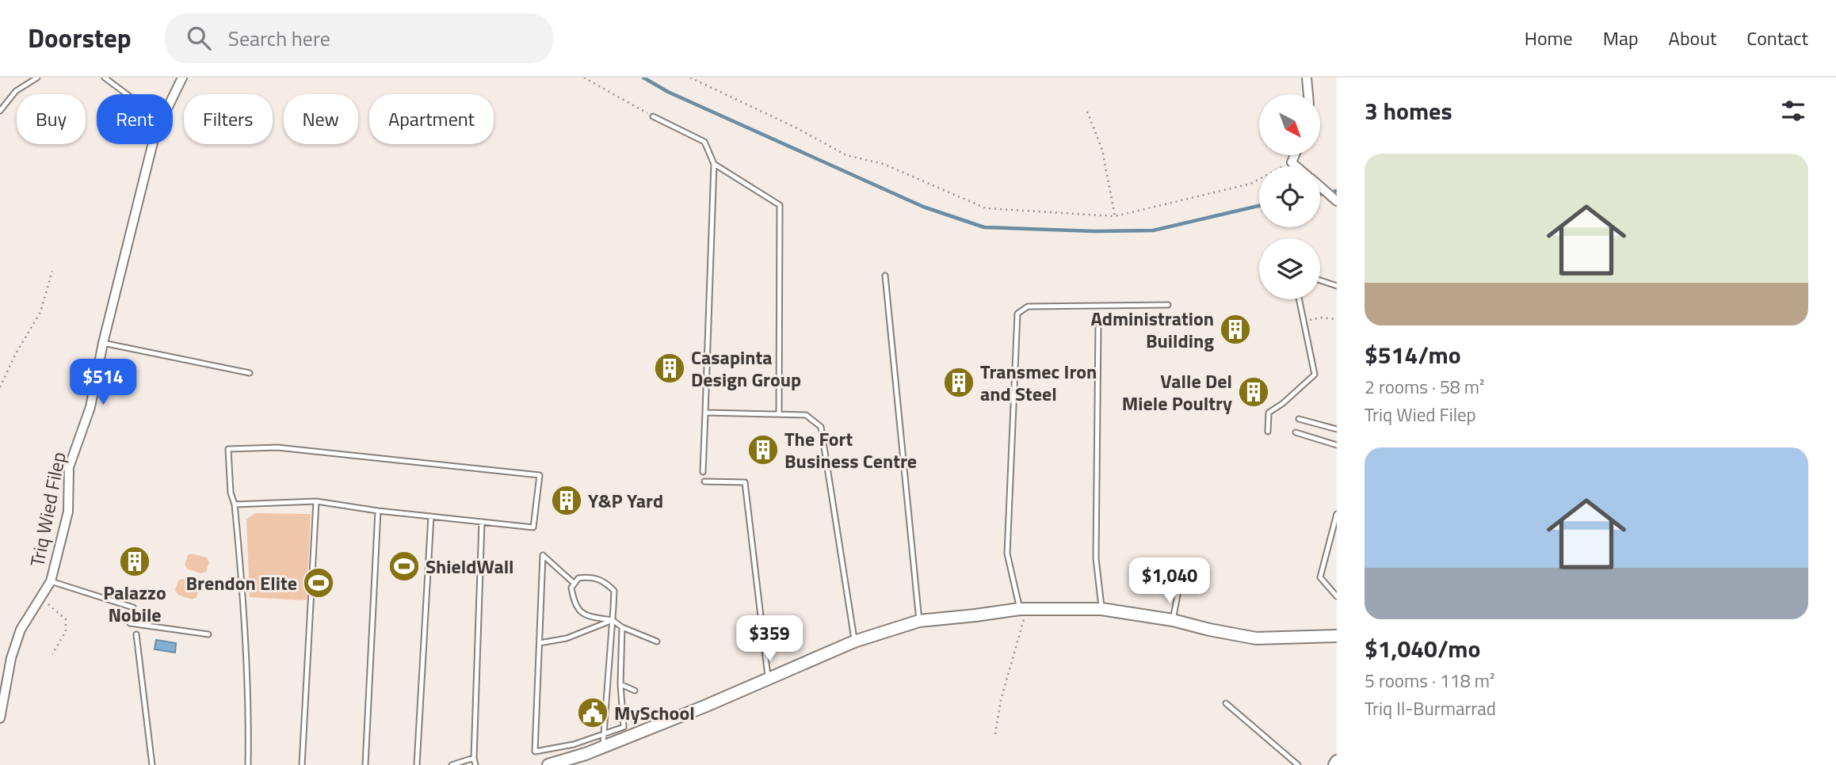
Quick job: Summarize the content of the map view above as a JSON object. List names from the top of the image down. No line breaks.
{"streets":{"street":["Triq Wied Filep"]},"places":{"building":["Administration Building","Casapinta Design Group","Transmec Iron and Steel","Valle Del Miele Poultry","The Fort Business Centre","Y&P Yard","Palazzo Nobile"],"sports":["ShieldWall","Brendon Elite"],"public building":["MySchool"]},"north":"bottom right","page":{"header":"Doorstep","search":"Search here","nav":["Home","Map","About","Contact"],"heading":"3 homes","chip":["Buy","Rent","Filters","New","Apartment"],"list":[{"name":"$514/mo","note":"2 rooms · 58 m² · Triq Wied Filep"},{"name":"$1,040/mo","note":"5 rooms · 118 m² · Triq Il-Burmarrad"}],"price":["$514","$1,040","$359"]}}
